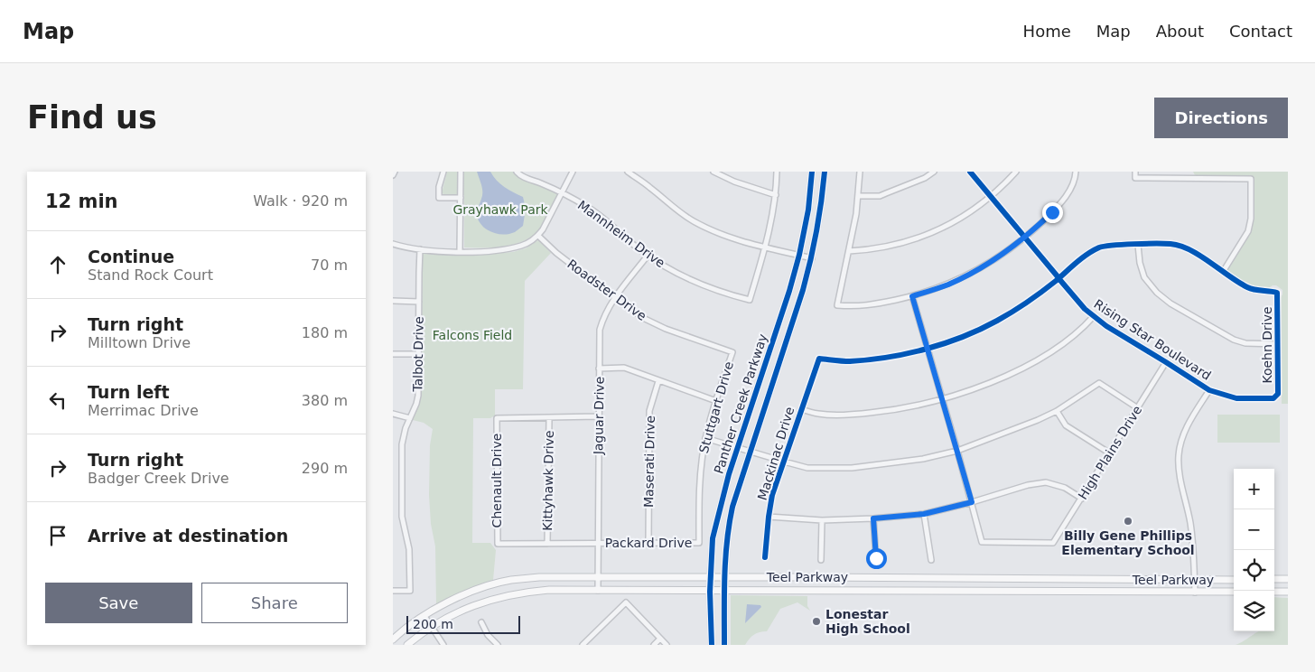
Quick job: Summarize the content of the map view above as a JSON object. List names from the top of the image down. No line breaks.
{"streets":{"main road":["Panther Creek Parkway","Teel Parkway"],"street":["Mannheim Drive","Roadster Drive","Rising Star Boulevard","Koehn Drive","Talbot Drive","Stuttgart Drive","Jaguar Drive","High Plains Drive","Mackinac Drive","Maserati Drive","Chenault Drive","Kittyhawk Drive","Packard Drive"]},"crossings":[["Mannheim Drive","Jaguar Drive"],["Roadster Drive","Stuttgart Drive"],["Roadster Drive","Jaguar Drive"],["Rising Star Boulevard","Koehn Drive"],["Rising Star Boulevard","High Plains Drive"],["Panther Creek Parkway","Teel Parkway"],["Stuttgart Drive","Packard Drive"],["Jaguar Drive","Packard Drive"],["Jaguar Drive","Teel Parkway"],["Maserati Drive","Packard Drive"],["Chenault Drive","Kittyhawk Drive"],["Chenault Drive","Packard Drive"],["Kittyhawk Drive","Packard Drive"]],"parks":["Grayhawk Park","Falcons Field"],"places":["Billy Gene Phillips Elementary School","Lonestar High School"],"scale_bar":"200 m","page":{"header":"Map","nav":["Home","Map","About","Contact"],"buttons":["Directions",["Save","Share"]],"title":"Find us","heading":["12 min","Walk · 920 m"],"list":[["Continue","Stand Rock Court","70 m"],["Turn right","Milltown Drive","180 m"],["Turn left","Merrimac Drive","380 m"],["Turn right","Badger Creek Drive","290 m"],"Arrive at destination"],"map_buttons":["+","−"],"scale":"200 m"}}
